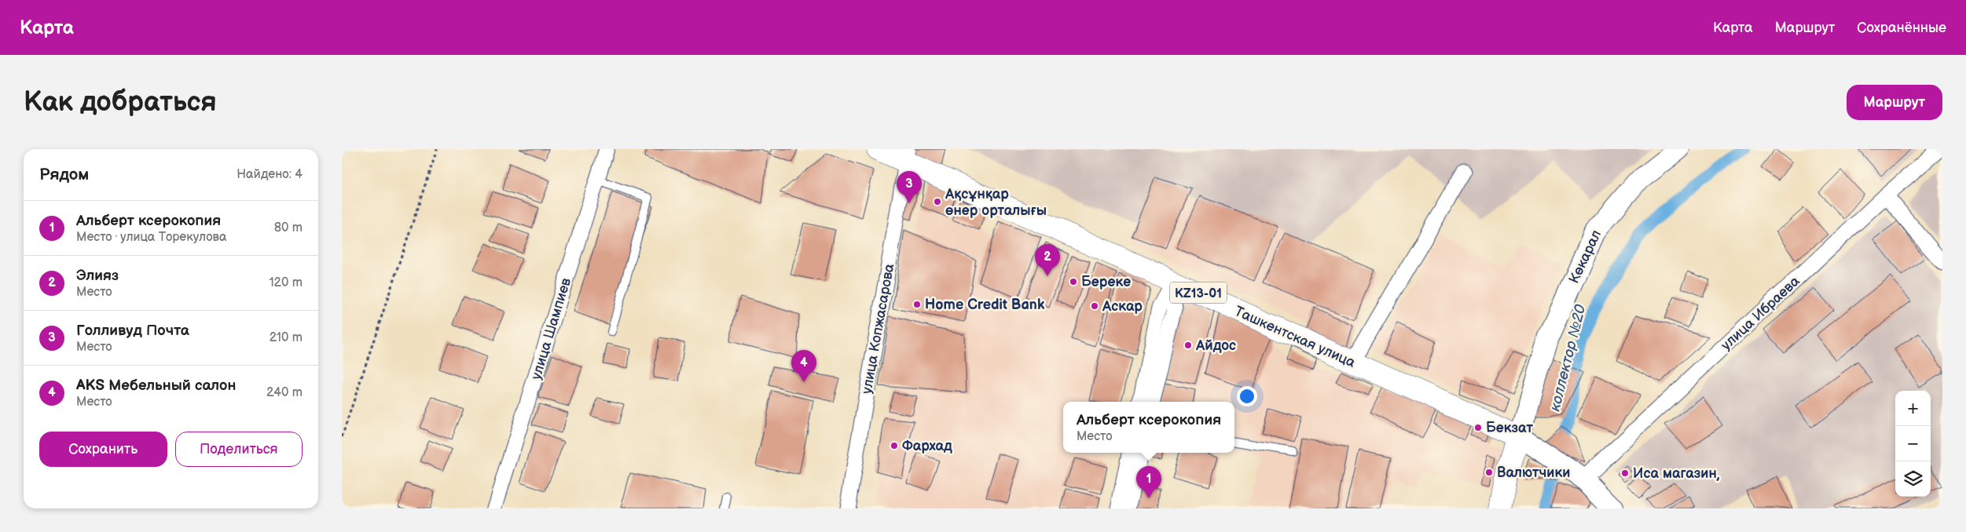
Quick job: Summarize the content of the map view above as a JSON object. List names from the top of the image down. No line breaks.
{"streets":{"main road":["Көкарал","KZ13-01","Ташкентская улица"],"street":["улица Ибраева","улица Шампиев","улица Копжасарова"]},"crossings":[["Көкарал","Ташкентская улица"],["улица Копжасарова","Ташкентская улица"]],"water":["коллектор №20"],"places":["Ақсұнқар өнер орталығы","Береке","Home Credit Bank","Аскар","Айдос","Бекзат","Фархад","Валютчики","Иса магазин,"],"page":{"header":"Карта","nav":["Карта","Маршрут","Сохранённые"],"buttons":["Маршрут",["Сохранить","Поделиться"]],"title":"Как добраться","heading":["Рядом","Найдено: 4"],"pins":["3","2","4","1"],"list":[{"mark":"1","name":"Альберт ксерокопия","note":"Место · улица Торекулова","value":"80 m"},{"mark":"2","name":"Элияз","note":"Место","value":"120 m"},{"mark":"3","name":"Голливуд Почта","note":"Место","value":"210 m"},{"mark":"4","name":"AKS Мебельный салон","note":"Место","value":"240 m"}],"map_buttons":["+","−"],"popup":["Альберт ксерокопия","Место"]}}
